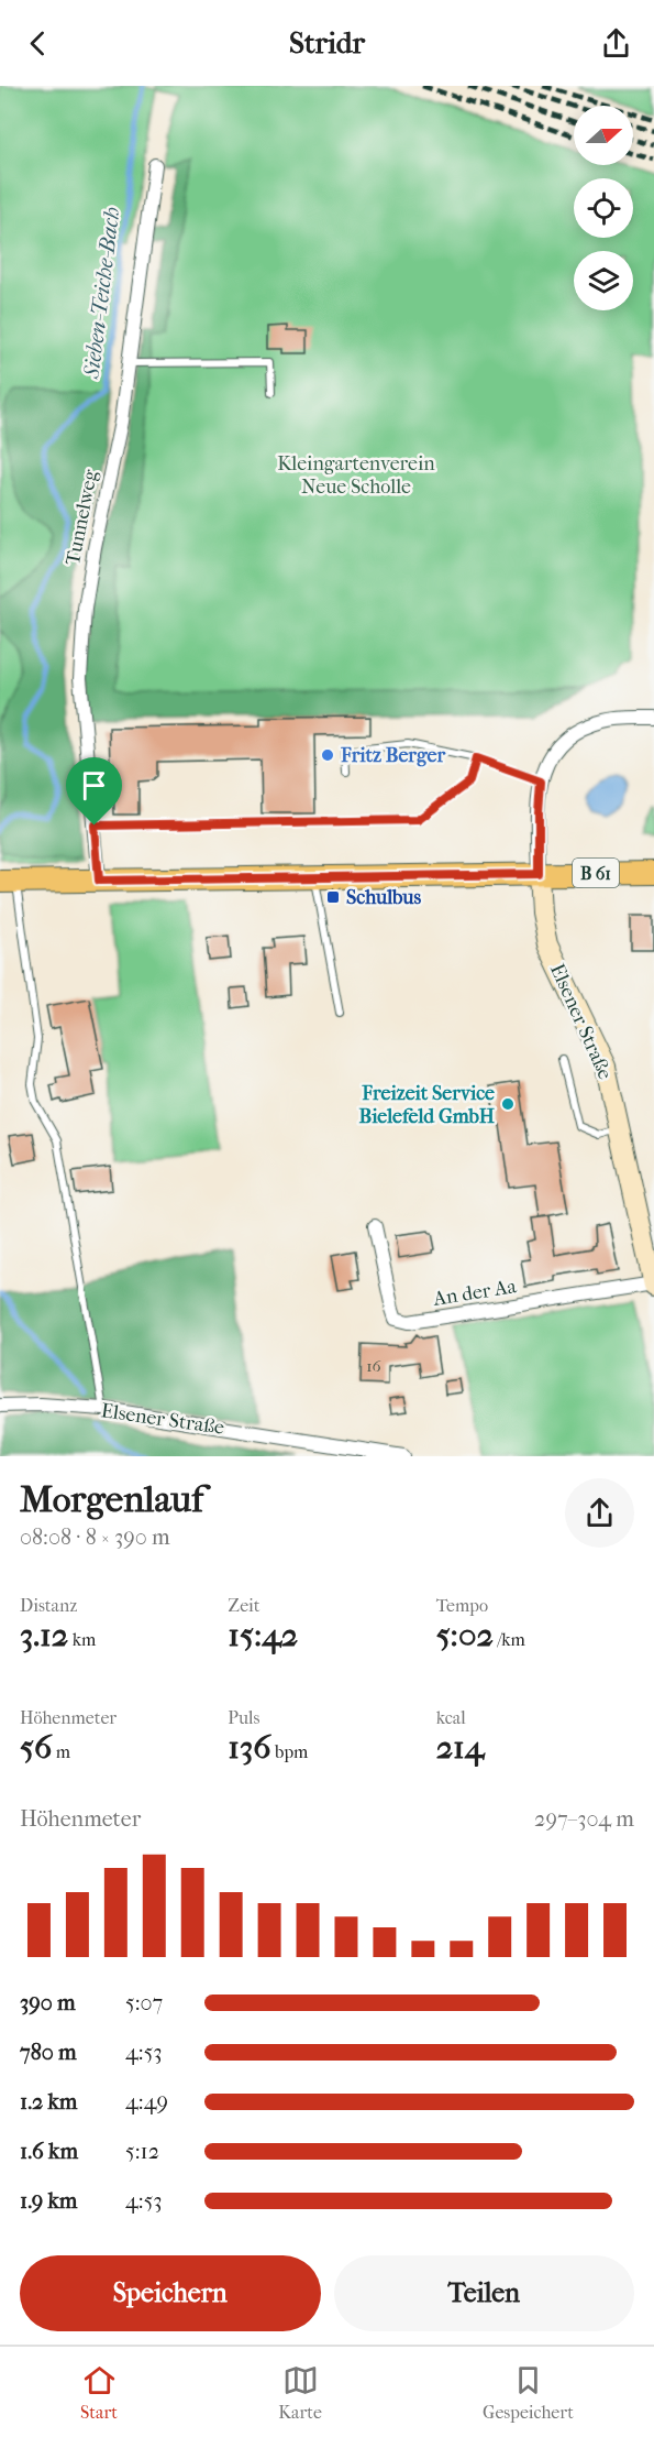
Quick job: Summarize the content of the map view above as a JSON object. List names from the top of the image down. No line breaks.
{"streets":{"main road":["B 61","Elsener Straße"],"street":["Tunnelweg","An der Aa"]},"crossings":[["Tunnelweg","B 61"],["B 61","Elsener Straße"],["Elsener Straße","An der Aa"]],"water":["Sieben-Teiche-Bach"],"parks":["Kleingartenverein Neue Scholle"],"places":{"other":["Fritz Berger","Freizeit Service Bielefeld GmbH"],"transit":["Schulbus"]},"house_numbers":["16"],"north":"right","page":{"header":"Stridr","heading":["Morgenlauf","08:08 · 8 × 390 m"],"stats":[["Distanz","3.12 km"],["Zeit","15:42"],["Tempo","5:02 /km"],["Höhenmeter","56 m"],["Puls","136 bpm"],["kcal","214"]],"chart":["Höhenmeter","297–304 m"],"list":[{"name":"390 m","note":"5:07"},{"name":"780 m","note":"4:53"},{"name":"1.2 km","note":"4:49"},{"name":"1.6 km","note":"5:12"},{"name":"1.9 km","note":"4:53"}],"buttons":["Speichern","Teilen"],"tabs":["Start","Karte","Gespeichert"]}}
